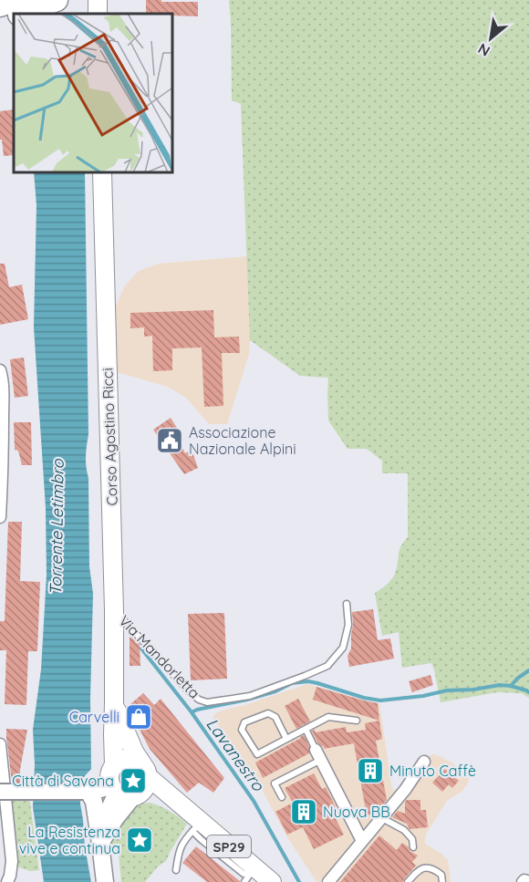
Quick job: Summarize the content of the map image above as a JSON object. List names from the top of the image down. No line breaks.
{"streets":{"main road":["Corso Agostino Ricci","SP29"],"lane":["Via Mandorletta"]},"crossings":[["Corso Agostino Ricci","Via Mandorletta"],["Corso Agostino Ricci","SP29"]],"water":["Torrente Letimbro","Lavanestro"],"places":{"public building":["Associazione Nazionale Alpini"],"shop":["Carvelli"],"building":["Minuto Caffè","Nuova BB"],"place":["Città di Savona","La Resistenza vive e continua"]},"north":"bottom left"}
